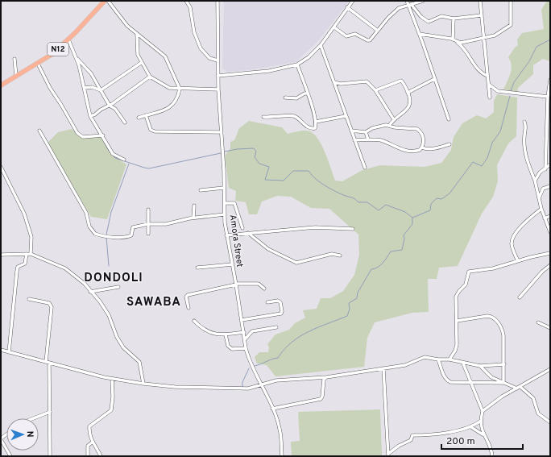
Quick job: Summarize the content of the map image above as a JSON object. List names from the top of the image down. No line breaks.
{"streets":{"highway":["N12"],"street":["Amora Street"]},"districts":["DONDOLI","SAWABA"],"scale_bar":"200 m","north":"right"}
